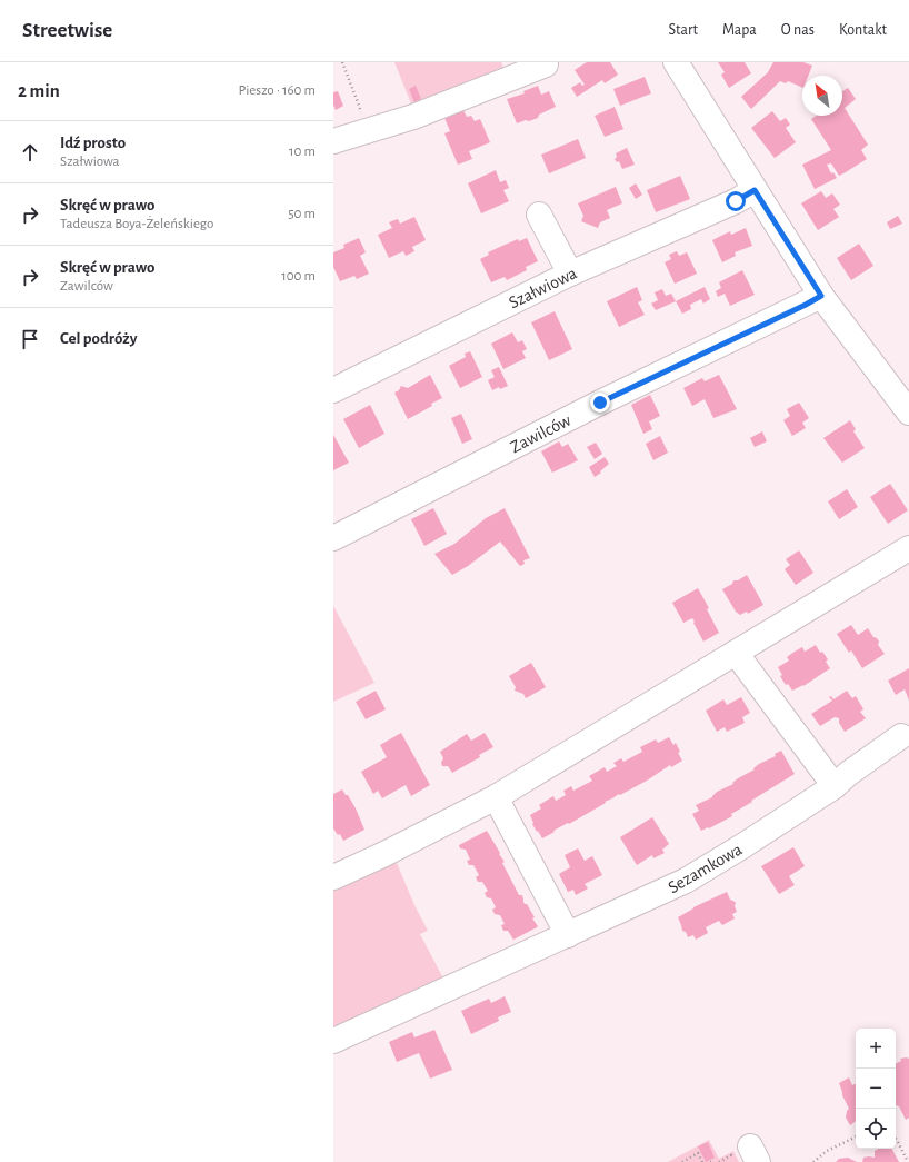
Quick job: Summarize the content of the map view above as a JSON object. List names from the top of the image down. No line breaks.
{"streets":{"street":["Szałwiowa","Zawilców","Sezamkowa"]},"north":"top left","page":{"header":"Streetwise","nav":["Start","Mapa","O nas","Kontakt"],"heading":["2 min","Pieszo · 160 m"],"list":[["Idź prosto","Szałwiowa","10 m"],["Skręć w prawo","Tadeusza Boya-Żeleńskiego","50 m"],["Skręć w prawo","Zawilców","100 m"],"Cel podróży"],"map_buttons":["+","−"]}}
